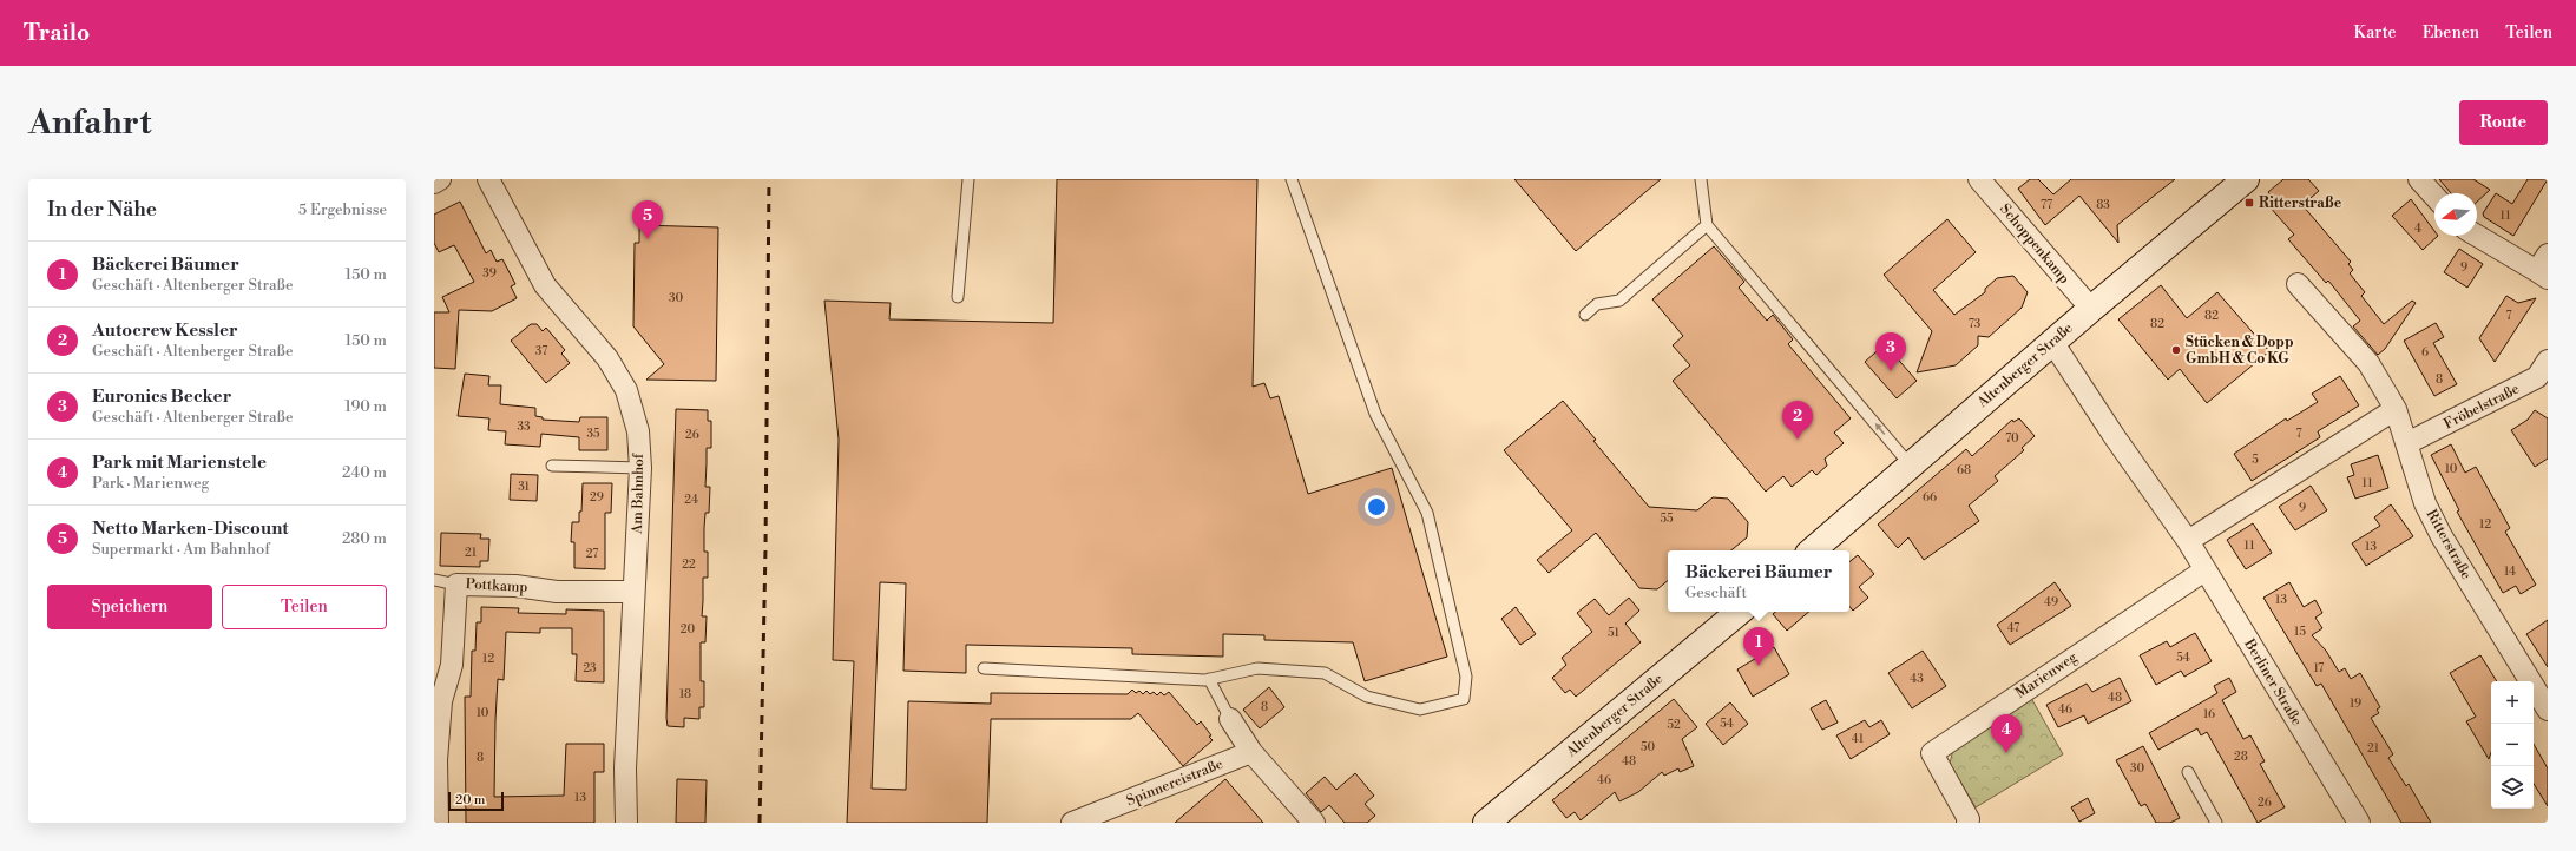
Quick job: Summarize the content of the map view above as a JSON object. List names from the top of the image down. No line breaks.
{"streets":{"main road":["Altenberger Straße"],"street":["Schoppenkamp","Fröbelstraße","Am Bahnhof","Ritterstraße","Pottkamp","Marienweg","Berliner Straße","Spinnereistraße"]},"crossings":[["Schoppenkamp","Altenberger Straße"],["Altenberger Straße","Berliner Straße"],["Fröbelstraße","Ritterstraße"],["Am Bahnhof","Pottkamp"],["Marienweg","Berliner Straße"]],"places":{"transit":["Ritterstraße"],"other":["Stücken & Dopp GmbH & Co KG"]},"house_numbers":["77","83","11","4","9","39","30","82","7","73","82","37","6","8","33","35","7","26","70","5","10","68","11","31","29","66","24","9","55","12","11","13","21","27","22","14","13","49","47","20","15","51","54","12","23","17","43","18","48","19","8","46","10","16","54","52","41","50","21","28","8","48","30","46","13","26"],"scale_bar":"20 m","north":"left","page":{"header":"Trailo","nav":["Karte","Ebenen","Teilen"],"buttons":["Route",["Speichern","Teilen"]],"title":"Anfahrt","heading":["In der Nähe","5 Ergebnisse"],"pins":["5","3","2","1","4"],"list":[{"mark":"1","name":"Bäckerei Bäumer","note":"Geschäft · Altenberger Straße","value":"150 m"},{"mark":"2","name":"Autocrew Kessler","note":"Geschäft · Altenberger Straße","value":"150 m"},{"mark":"3","name":"Euronics Becker","note":"Geschäft · Altenberger Straße","value":"190 m"},{"mark":"4","name":"Park mit Marienstele","note":"Park · Marienweg","value":"240 m"},{"mark":"5","name":"Netto Marken-Discount","note":"Supermarkt · Am Bahnhof","value":"280 m"}],"popup":["Bäckerei Bäumer","Geschäft"],"map_buttons":["+","−"],"scale":"20 m"}}
